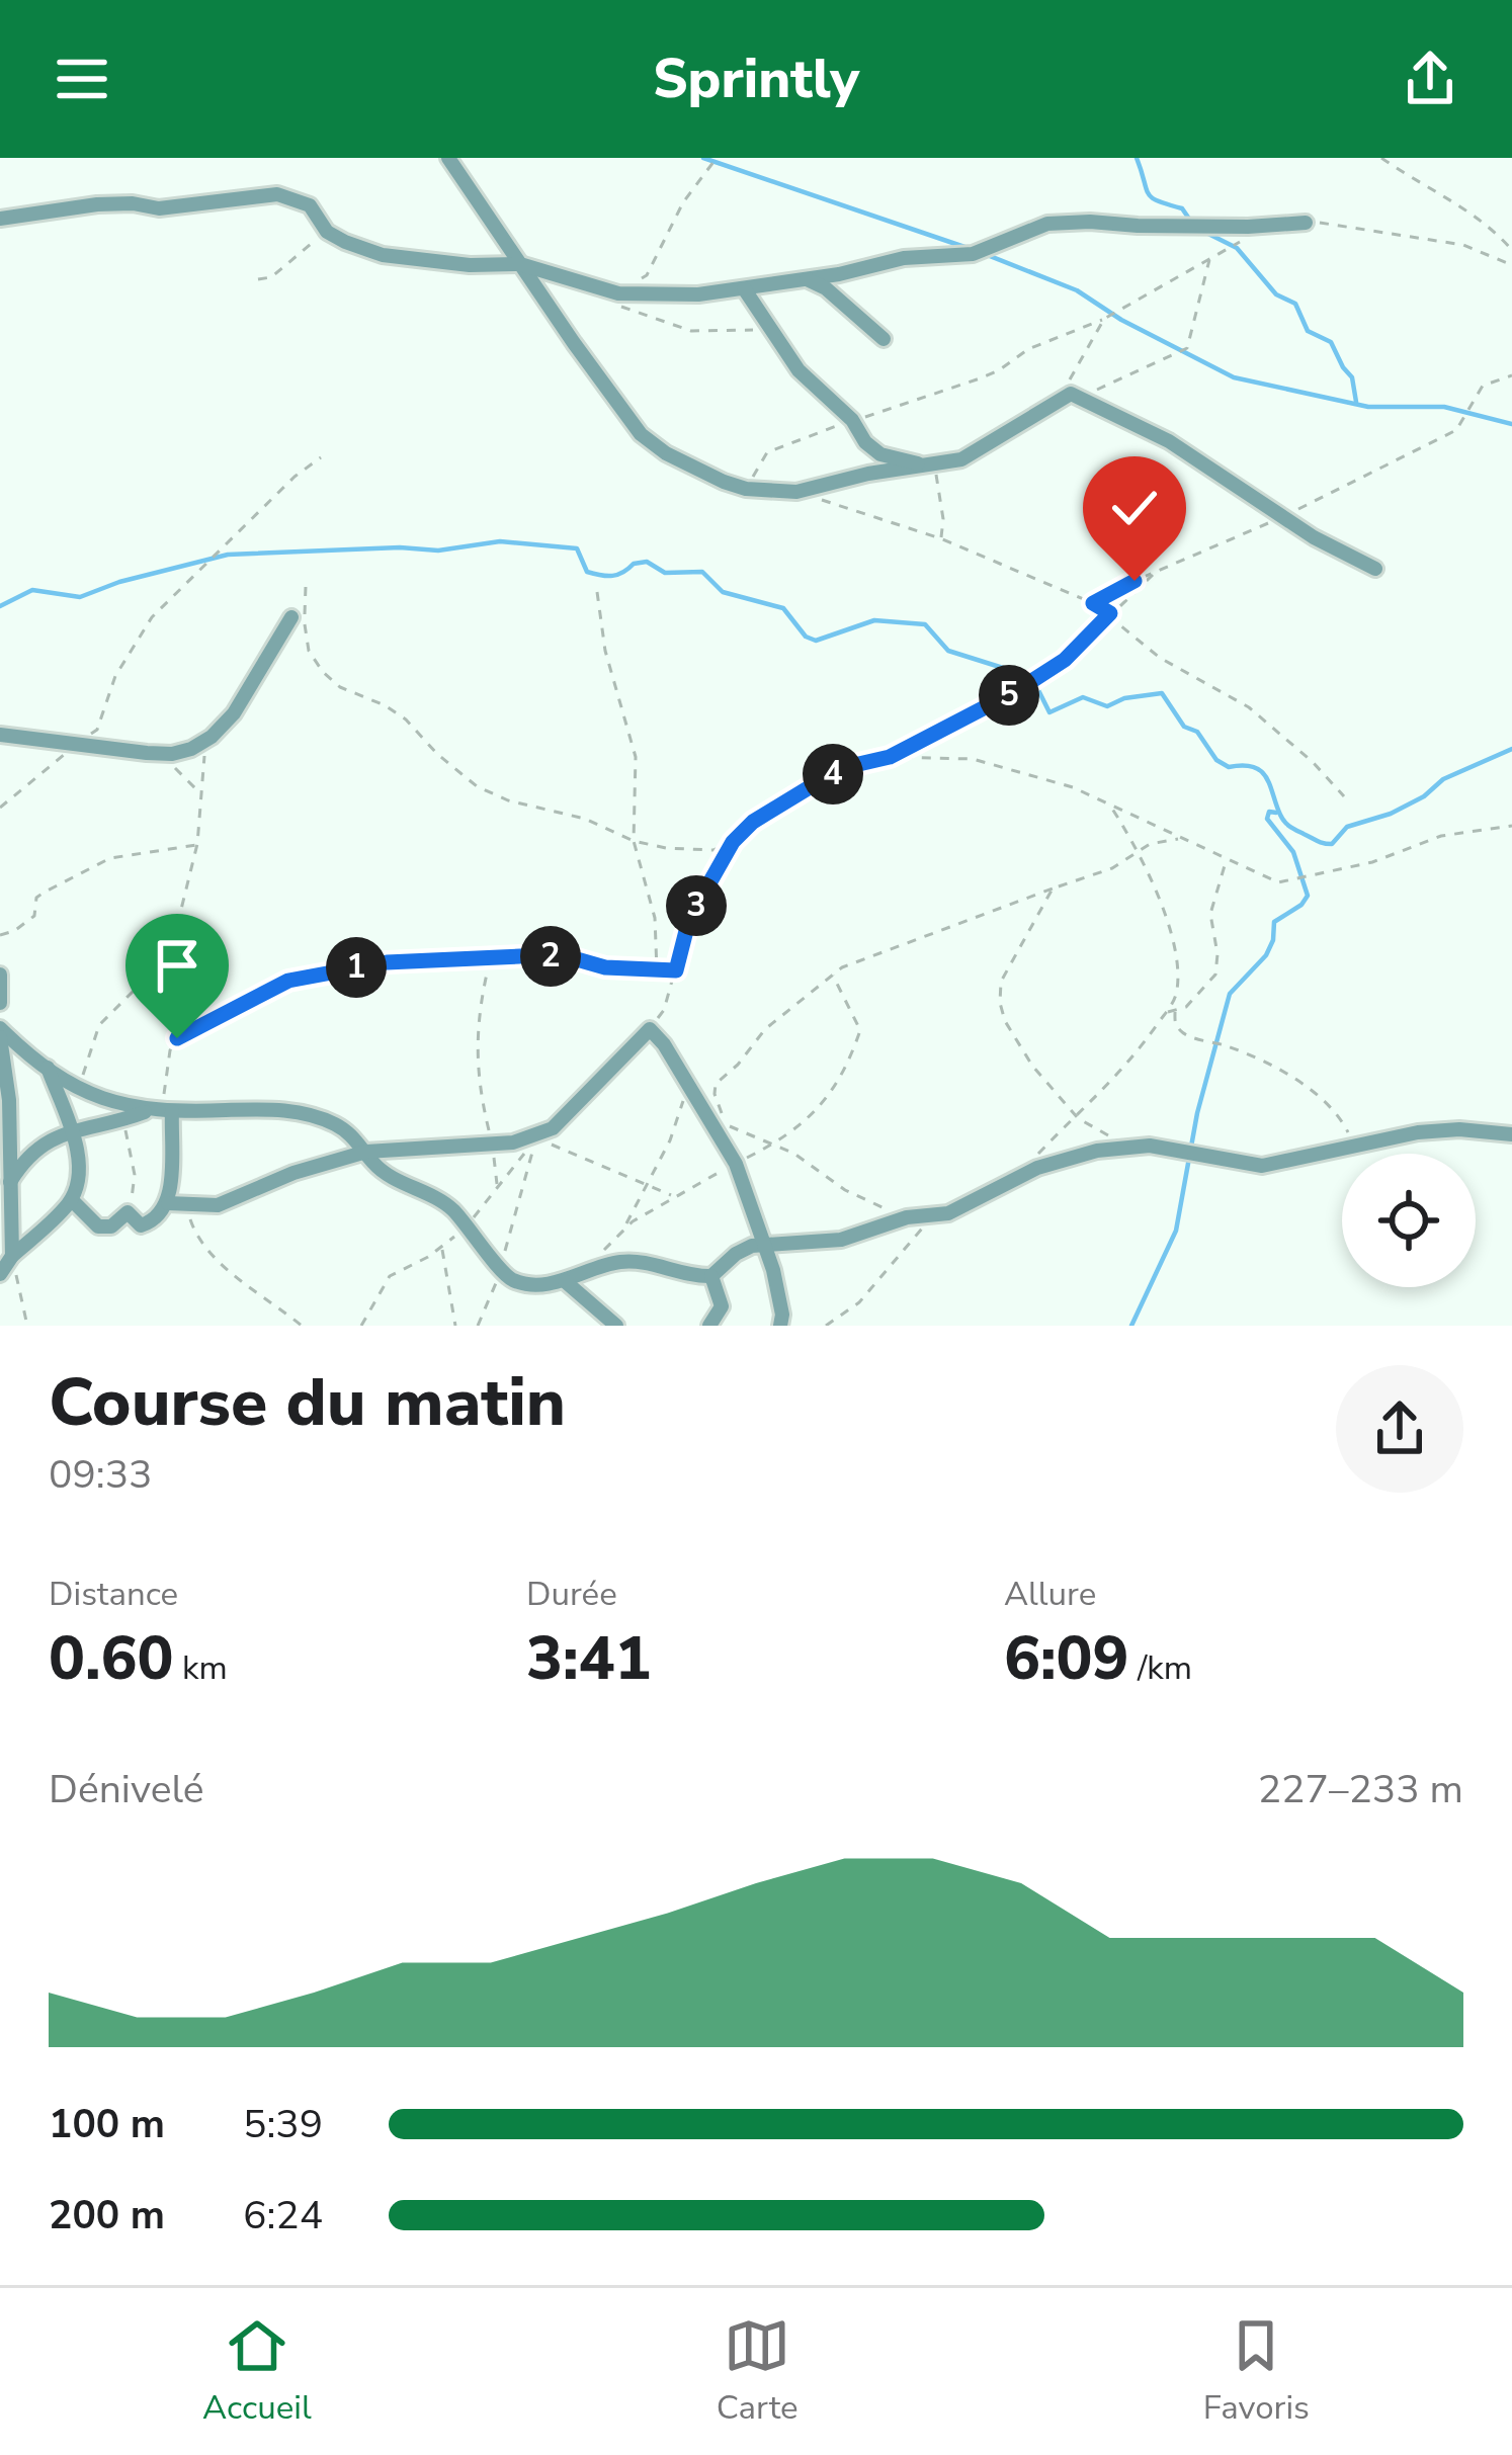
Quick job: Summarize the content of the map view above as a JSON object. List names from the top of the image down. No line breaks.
{"page":{"header":"Sprintly","pins":["5","4","3","2","1"],"heading":["Course du matin","09:33"],"stats":[["Distance","0.60 km"],["Durée","3:41"],["Allure","6:09 /km"]],"chart":["Dénivelé","227–233 m"],"list":[{"name":"100 m","note":"5:39"},{"name":"200 m","note":"6:24"}],"tabs":["Accueil","Carte","Favoris"]}}
